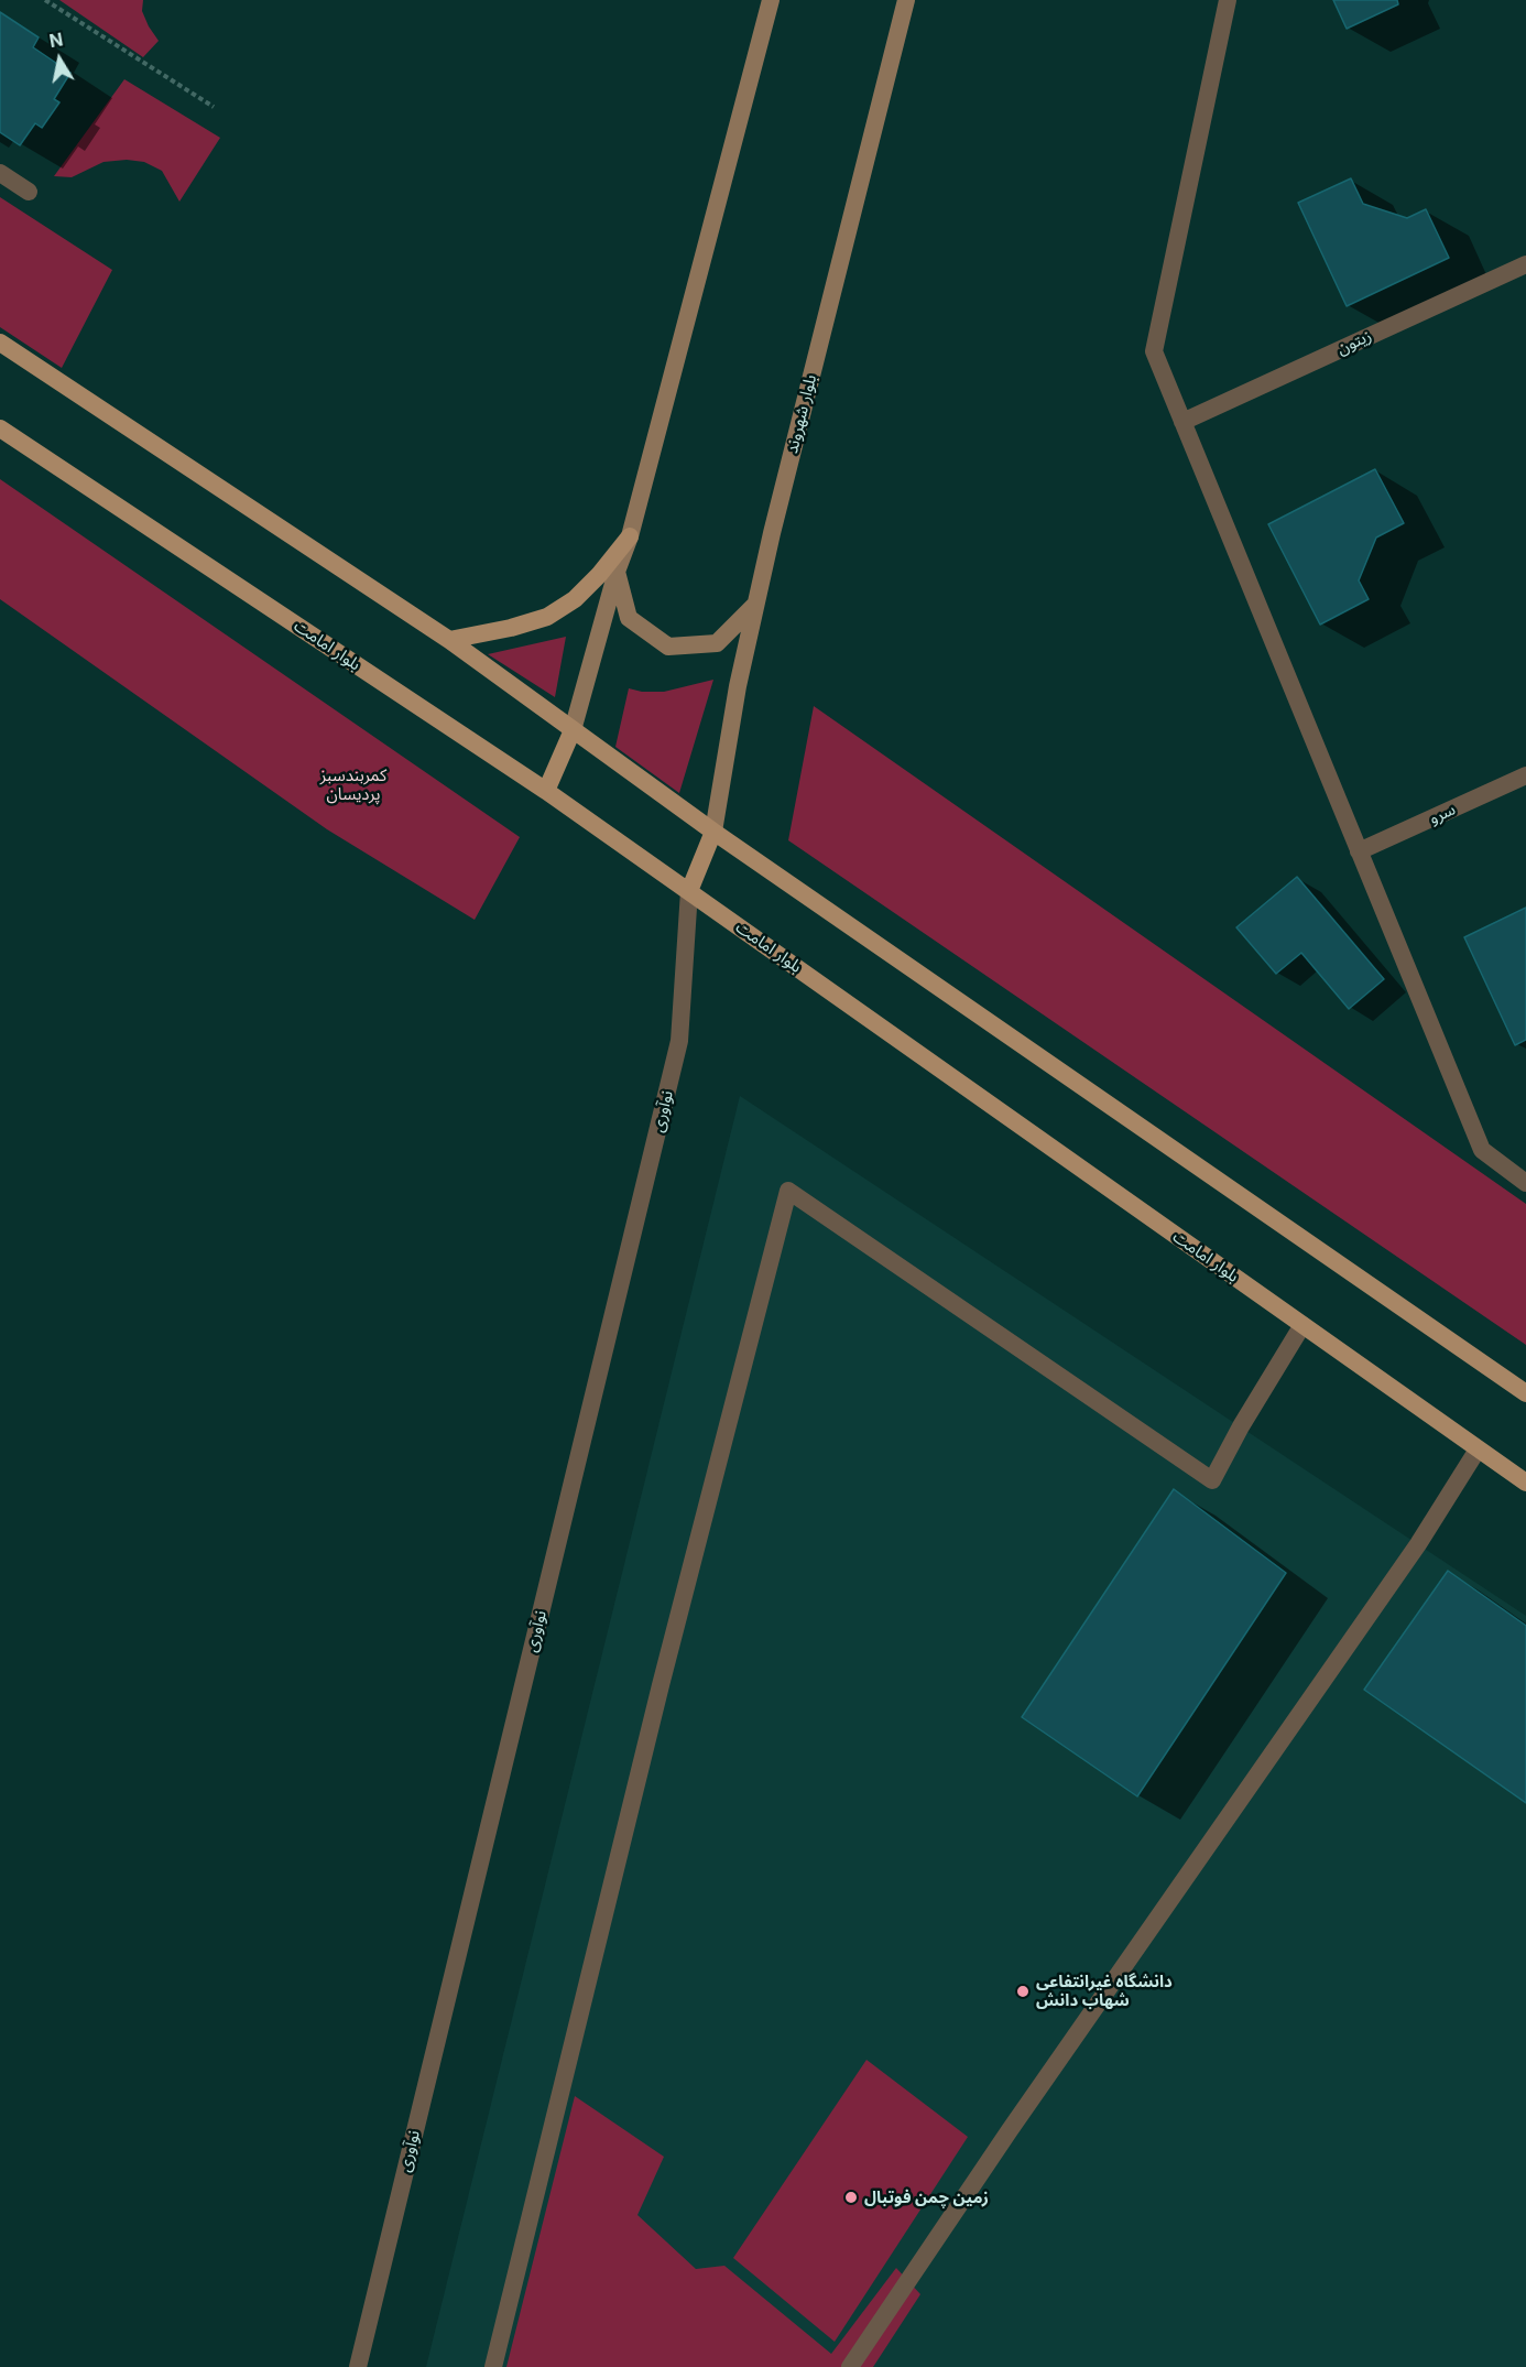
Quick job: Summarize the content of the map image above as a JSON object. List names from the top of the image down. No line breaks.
{"streets":{"main road":["بلوار شهروند","بلوار امامت"],"street":["زیتون","سرو","نوآوری"]},"crossings":[["بلوار امامت","نوآوری"]],"parks":["کمربندسبز پردیسان"],"places":["دانشگاه غیرانتفاعی شهاب دانش","زمین چمن فوتبال"],"north":"top"}
